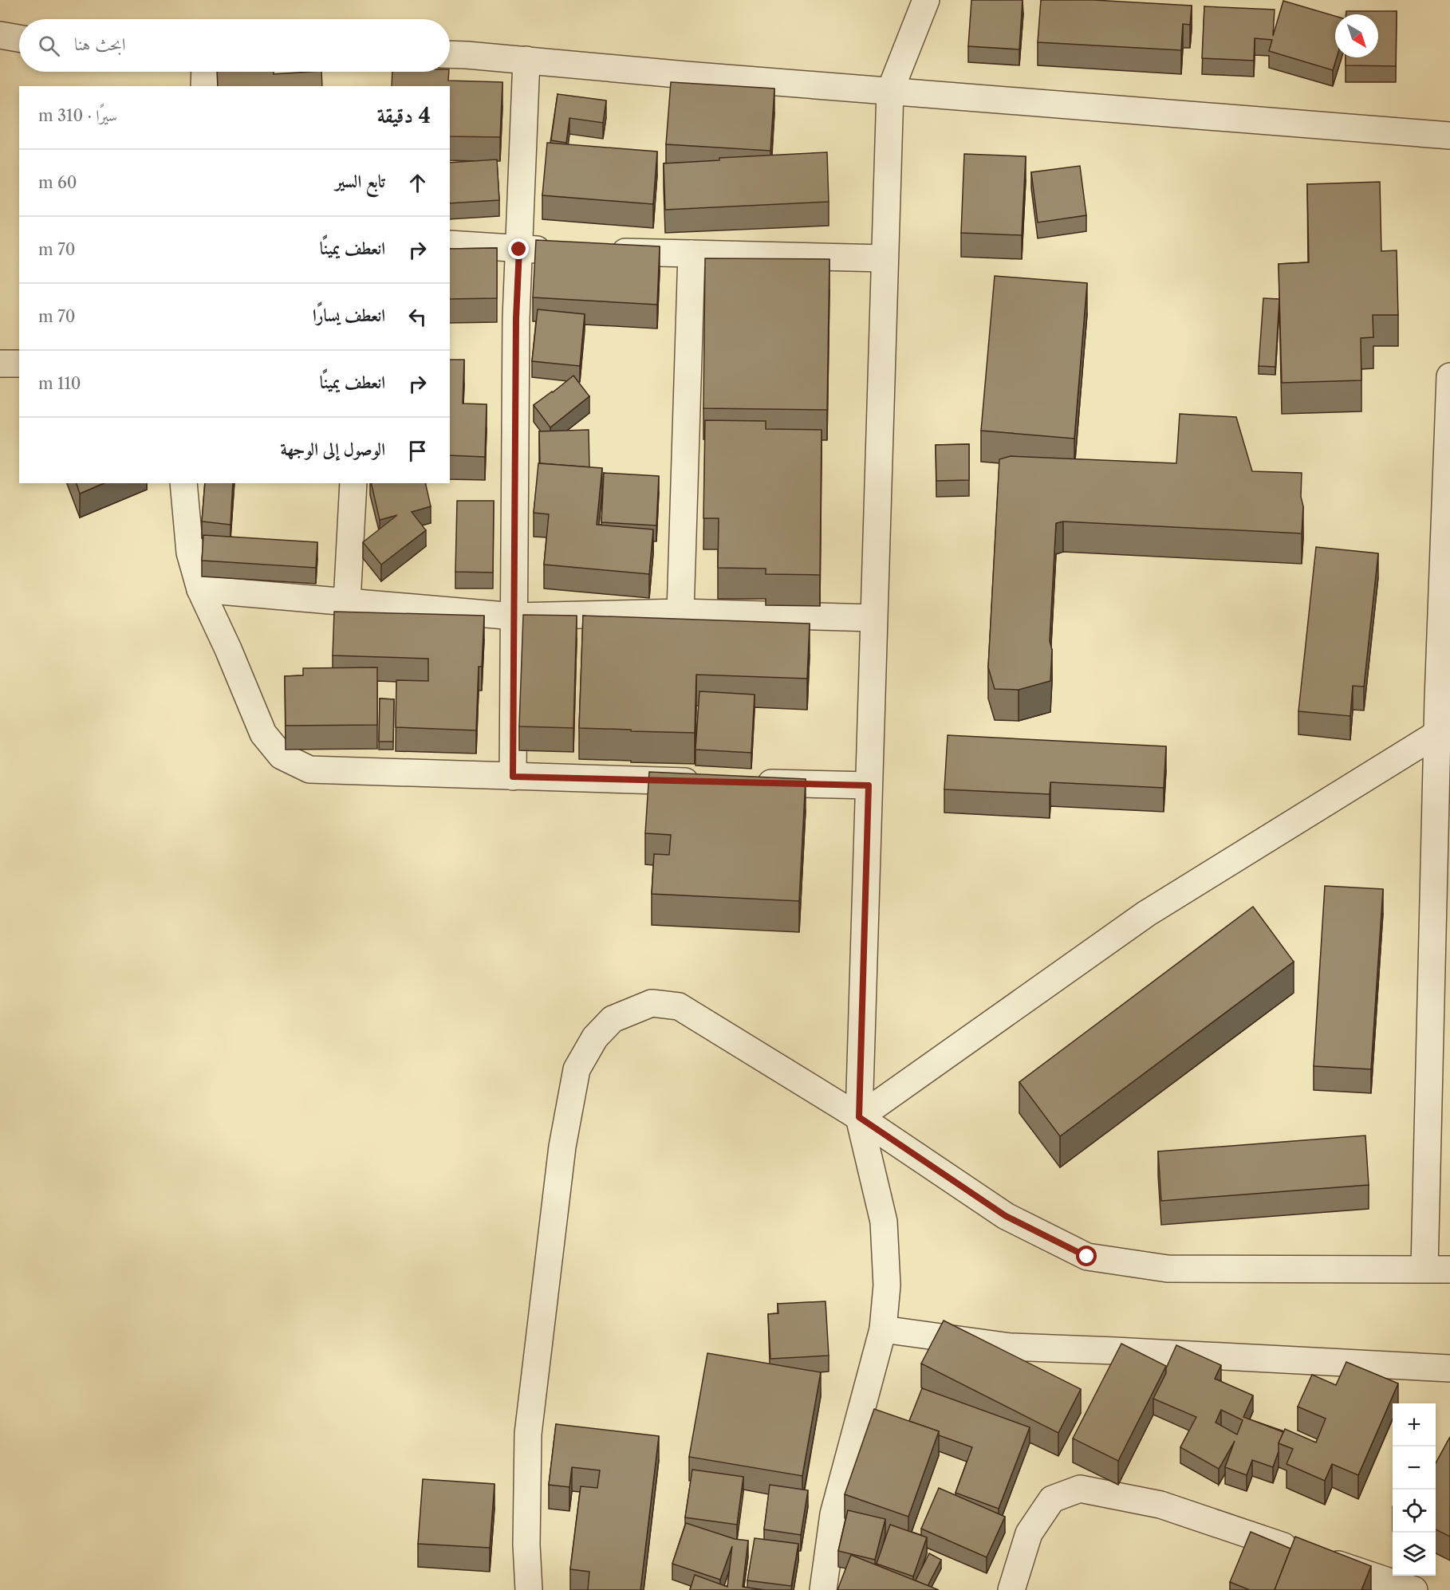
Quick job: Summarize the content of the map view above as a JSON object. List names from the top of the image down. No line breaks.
{"north":"bottom right","page":{"search":"ابحث هنا","heading":["4 دقيقة","سيرًا · 310 m"],"list":[["تابع السير","60 m"],["انعطف يمينًا","70 m"],["انعطف يسارًا","70 m"],["انعطف يمينًا","110 m"],"الوصول إلى الوجهة"],"map_buttons":["+","−"]}}
